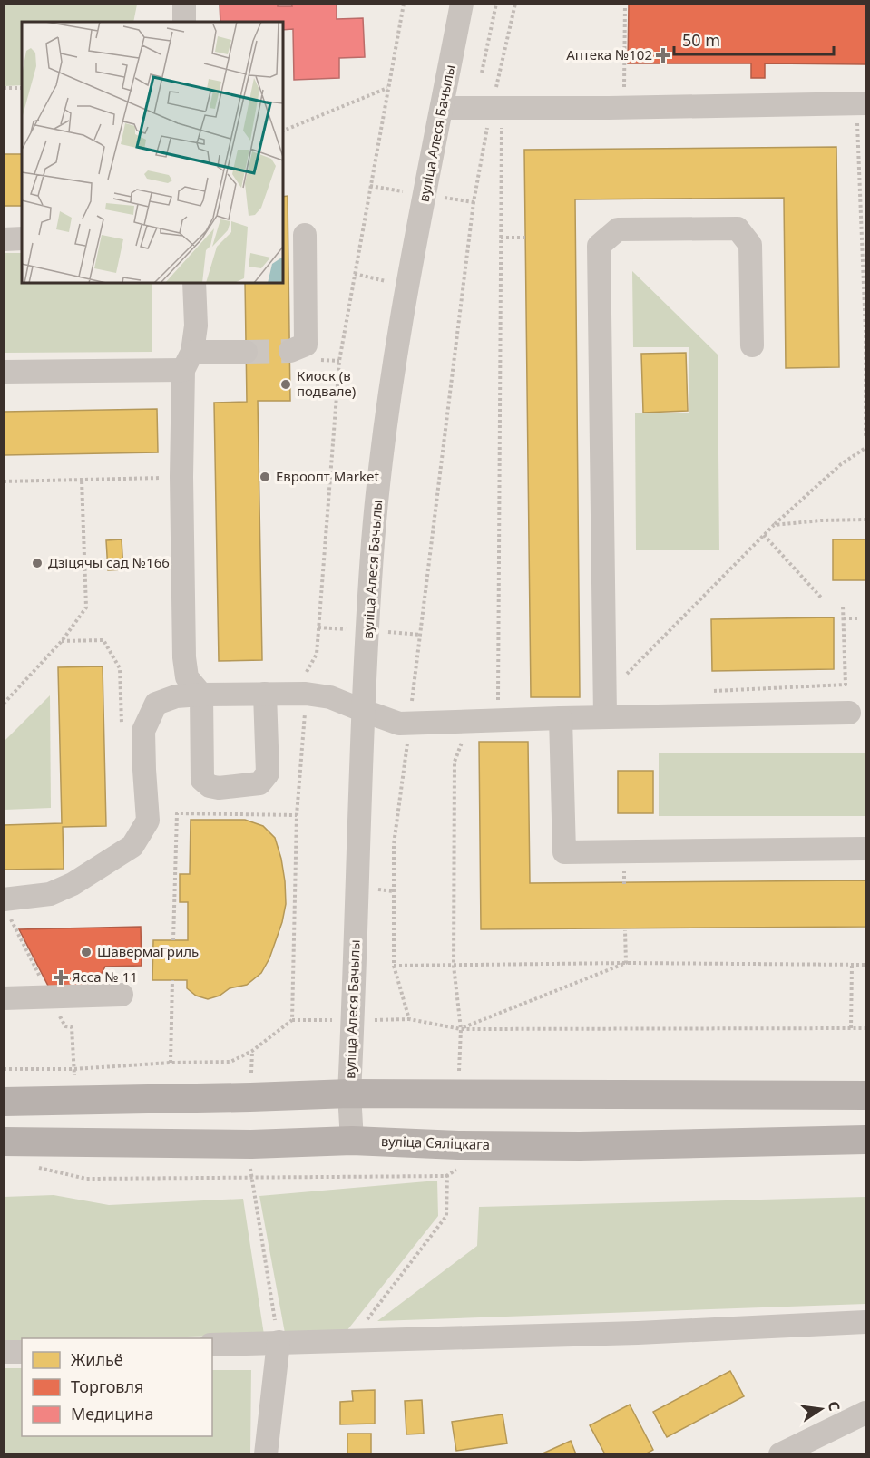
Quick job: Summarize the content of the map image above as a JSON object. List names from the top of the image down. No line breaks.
{"streets":{"main road":["вуліца Сяліцкага"],"street":["вуліца Алеся Бачылы"]},"crossings":[["вуліца Алеся Бачылы","вуліца Сяліцкага"]],"places":{"health":["Аптека №102","Ясса № 11"],"other":["Киоск (в подвале)","Евроопт Market","Дзіцячы сад №166","ШавермаГриль"]},"legend":["Жильё","Торговля","Медицина"],"scale_bar":"50 m","north":"right"}
